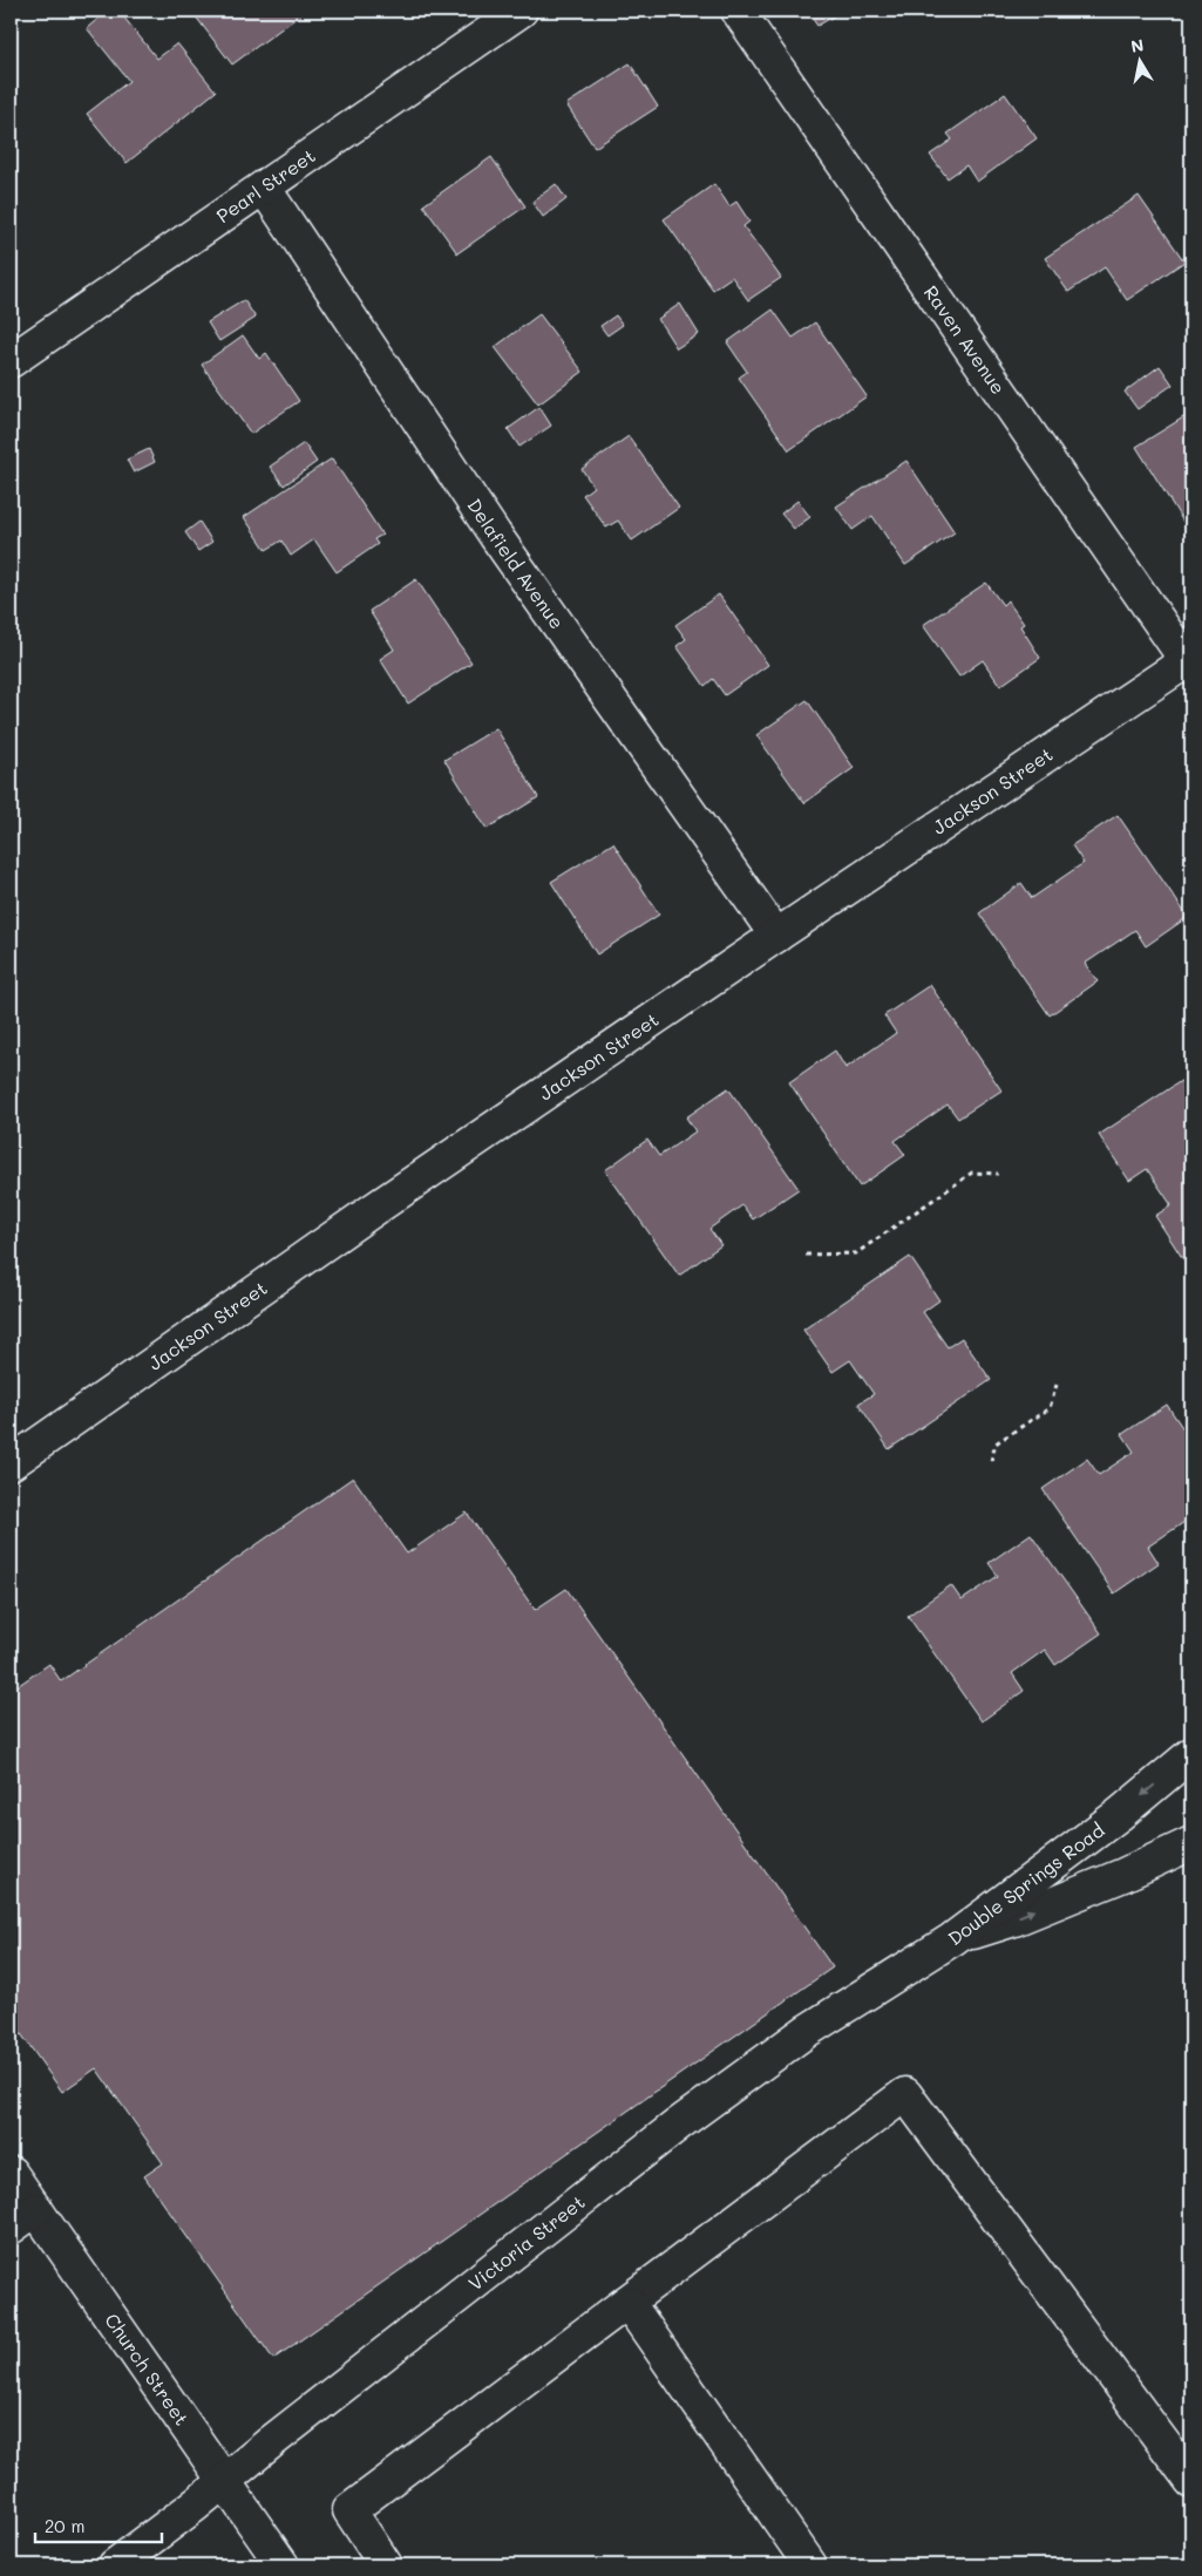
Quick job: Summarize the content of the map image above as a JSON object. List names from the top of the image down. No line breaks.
{"streets":{"street":["Pearl Street","Raven Avenue","Delafield Avenue","Jackson Street","Double Springs Road","Victoria Street","Church Street"]},"crossings":[["Pearl Street","Delafield Avenue"],["Raven Avenue","Jackson Street"],["Delafield Avenue","Jackson Street"],["Double Springs Road","Victoria Street"],["Victoria Street","Church Street"]],"scale_bar":"20 m","north":"top"}
